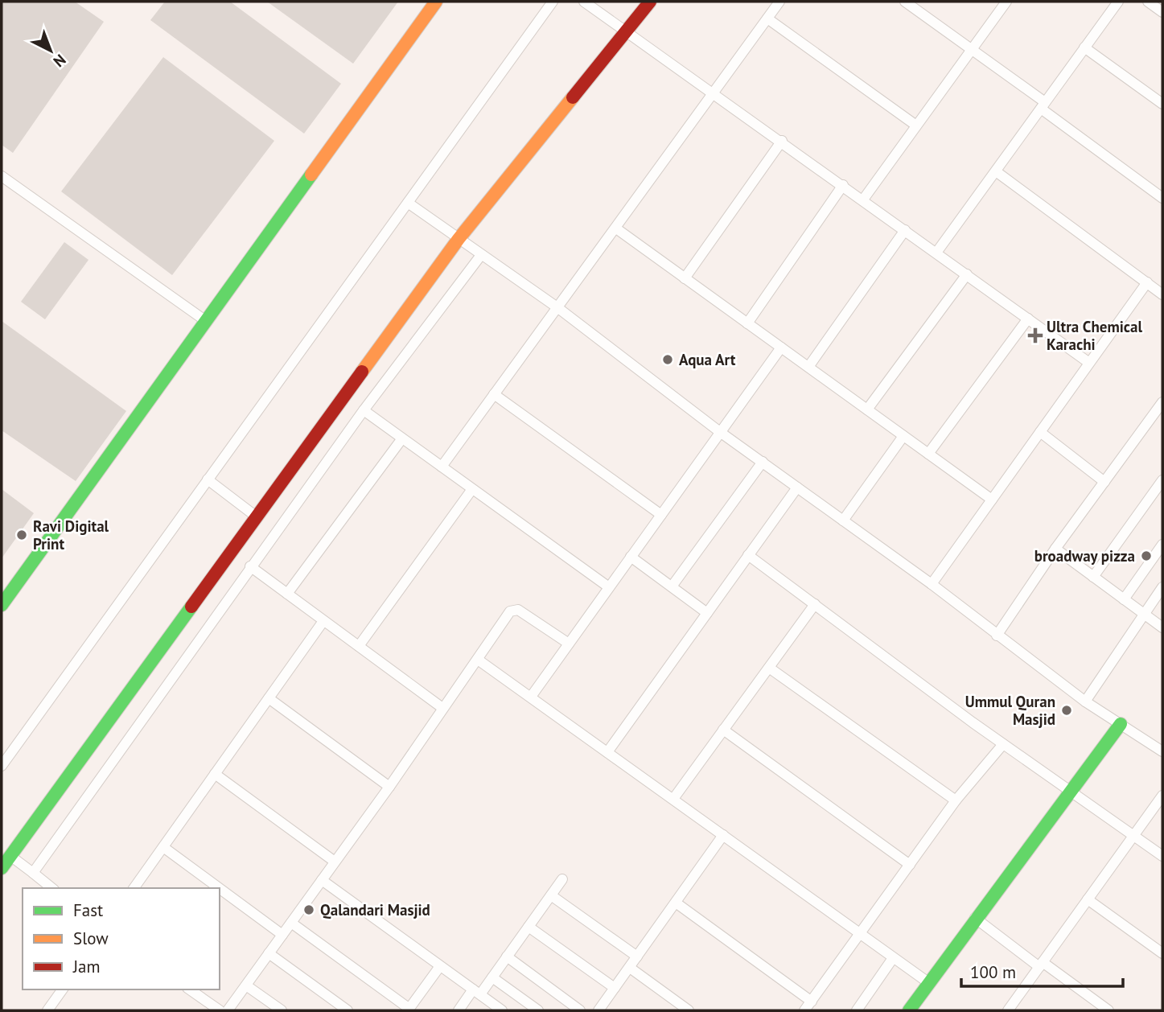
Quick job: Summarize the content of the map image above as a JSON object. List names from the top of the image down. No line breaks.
{"places":{"health":["Ultra Chemical Karachi"],"other":["Aqua Art","Ravi Digital Print","broadway pizza","Ummul Quran Masjid","Qalandari Masjid"]},"legend":["Fast","Slow","Jam"],"scale_bar":"100 m","north":"bottom right"}
